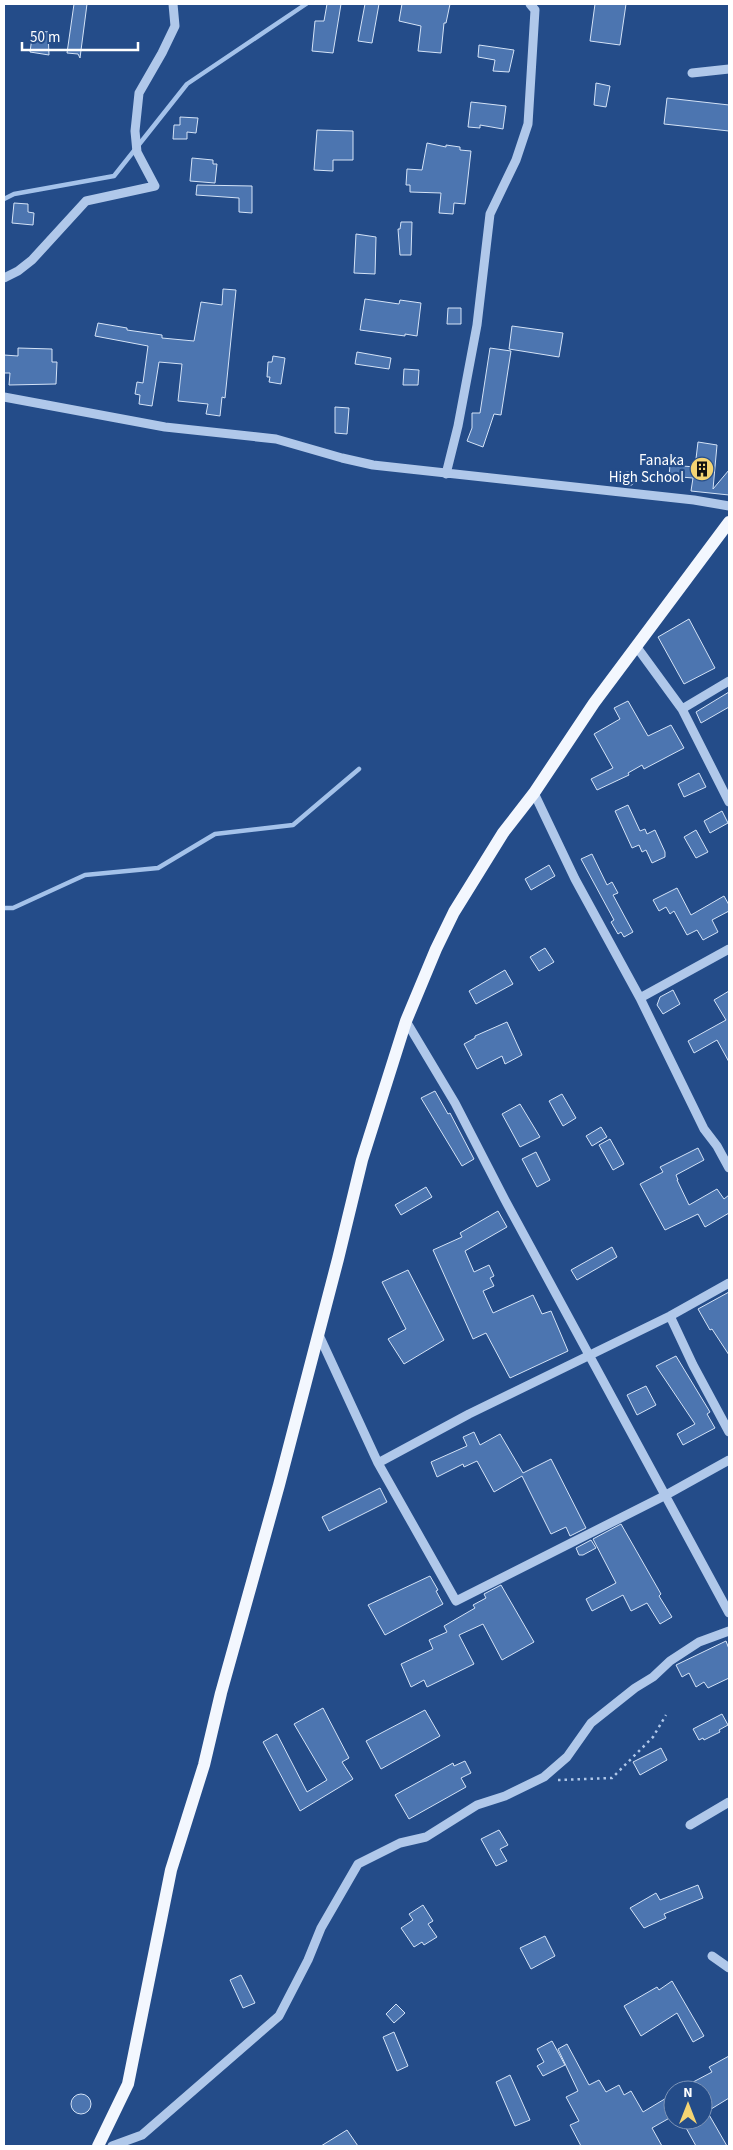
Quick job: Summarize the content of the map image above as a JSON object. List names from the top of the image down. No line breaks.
{"places":{"building":["Fanaka High School"]},"scale_bar":"50 m","north":"top"}
